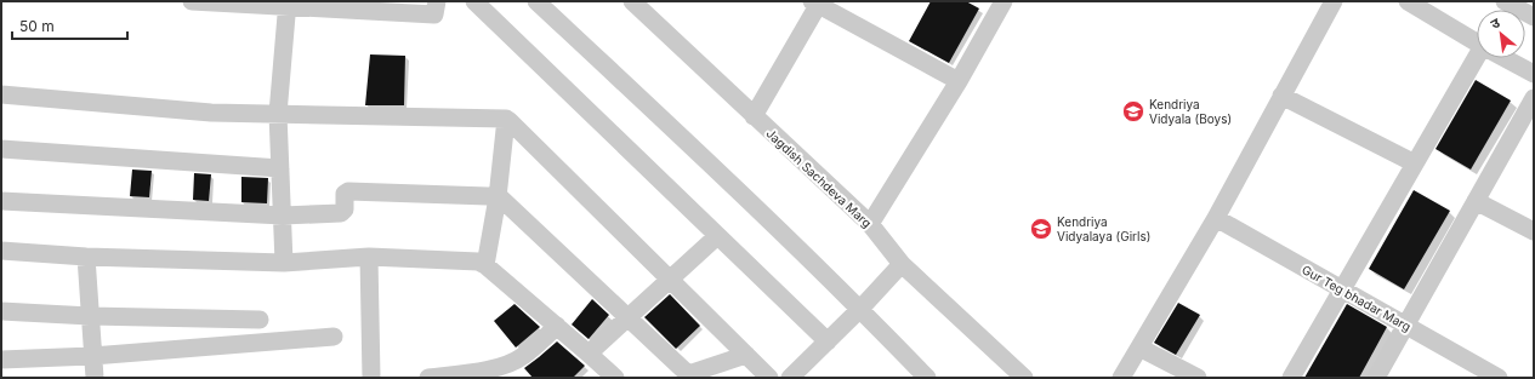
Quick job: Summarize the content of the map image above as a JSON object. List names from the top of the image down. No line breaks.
{"streets":{"street":["Jagdish Sachdeva Marg","Gur Teg bhadar Marg"]},"places":{"school or university":["Kendriya Vidyala (Boys)","Kendriya Vidyalaya (Girls)"]},"scale_bar":"50 m","north":"top left"}
